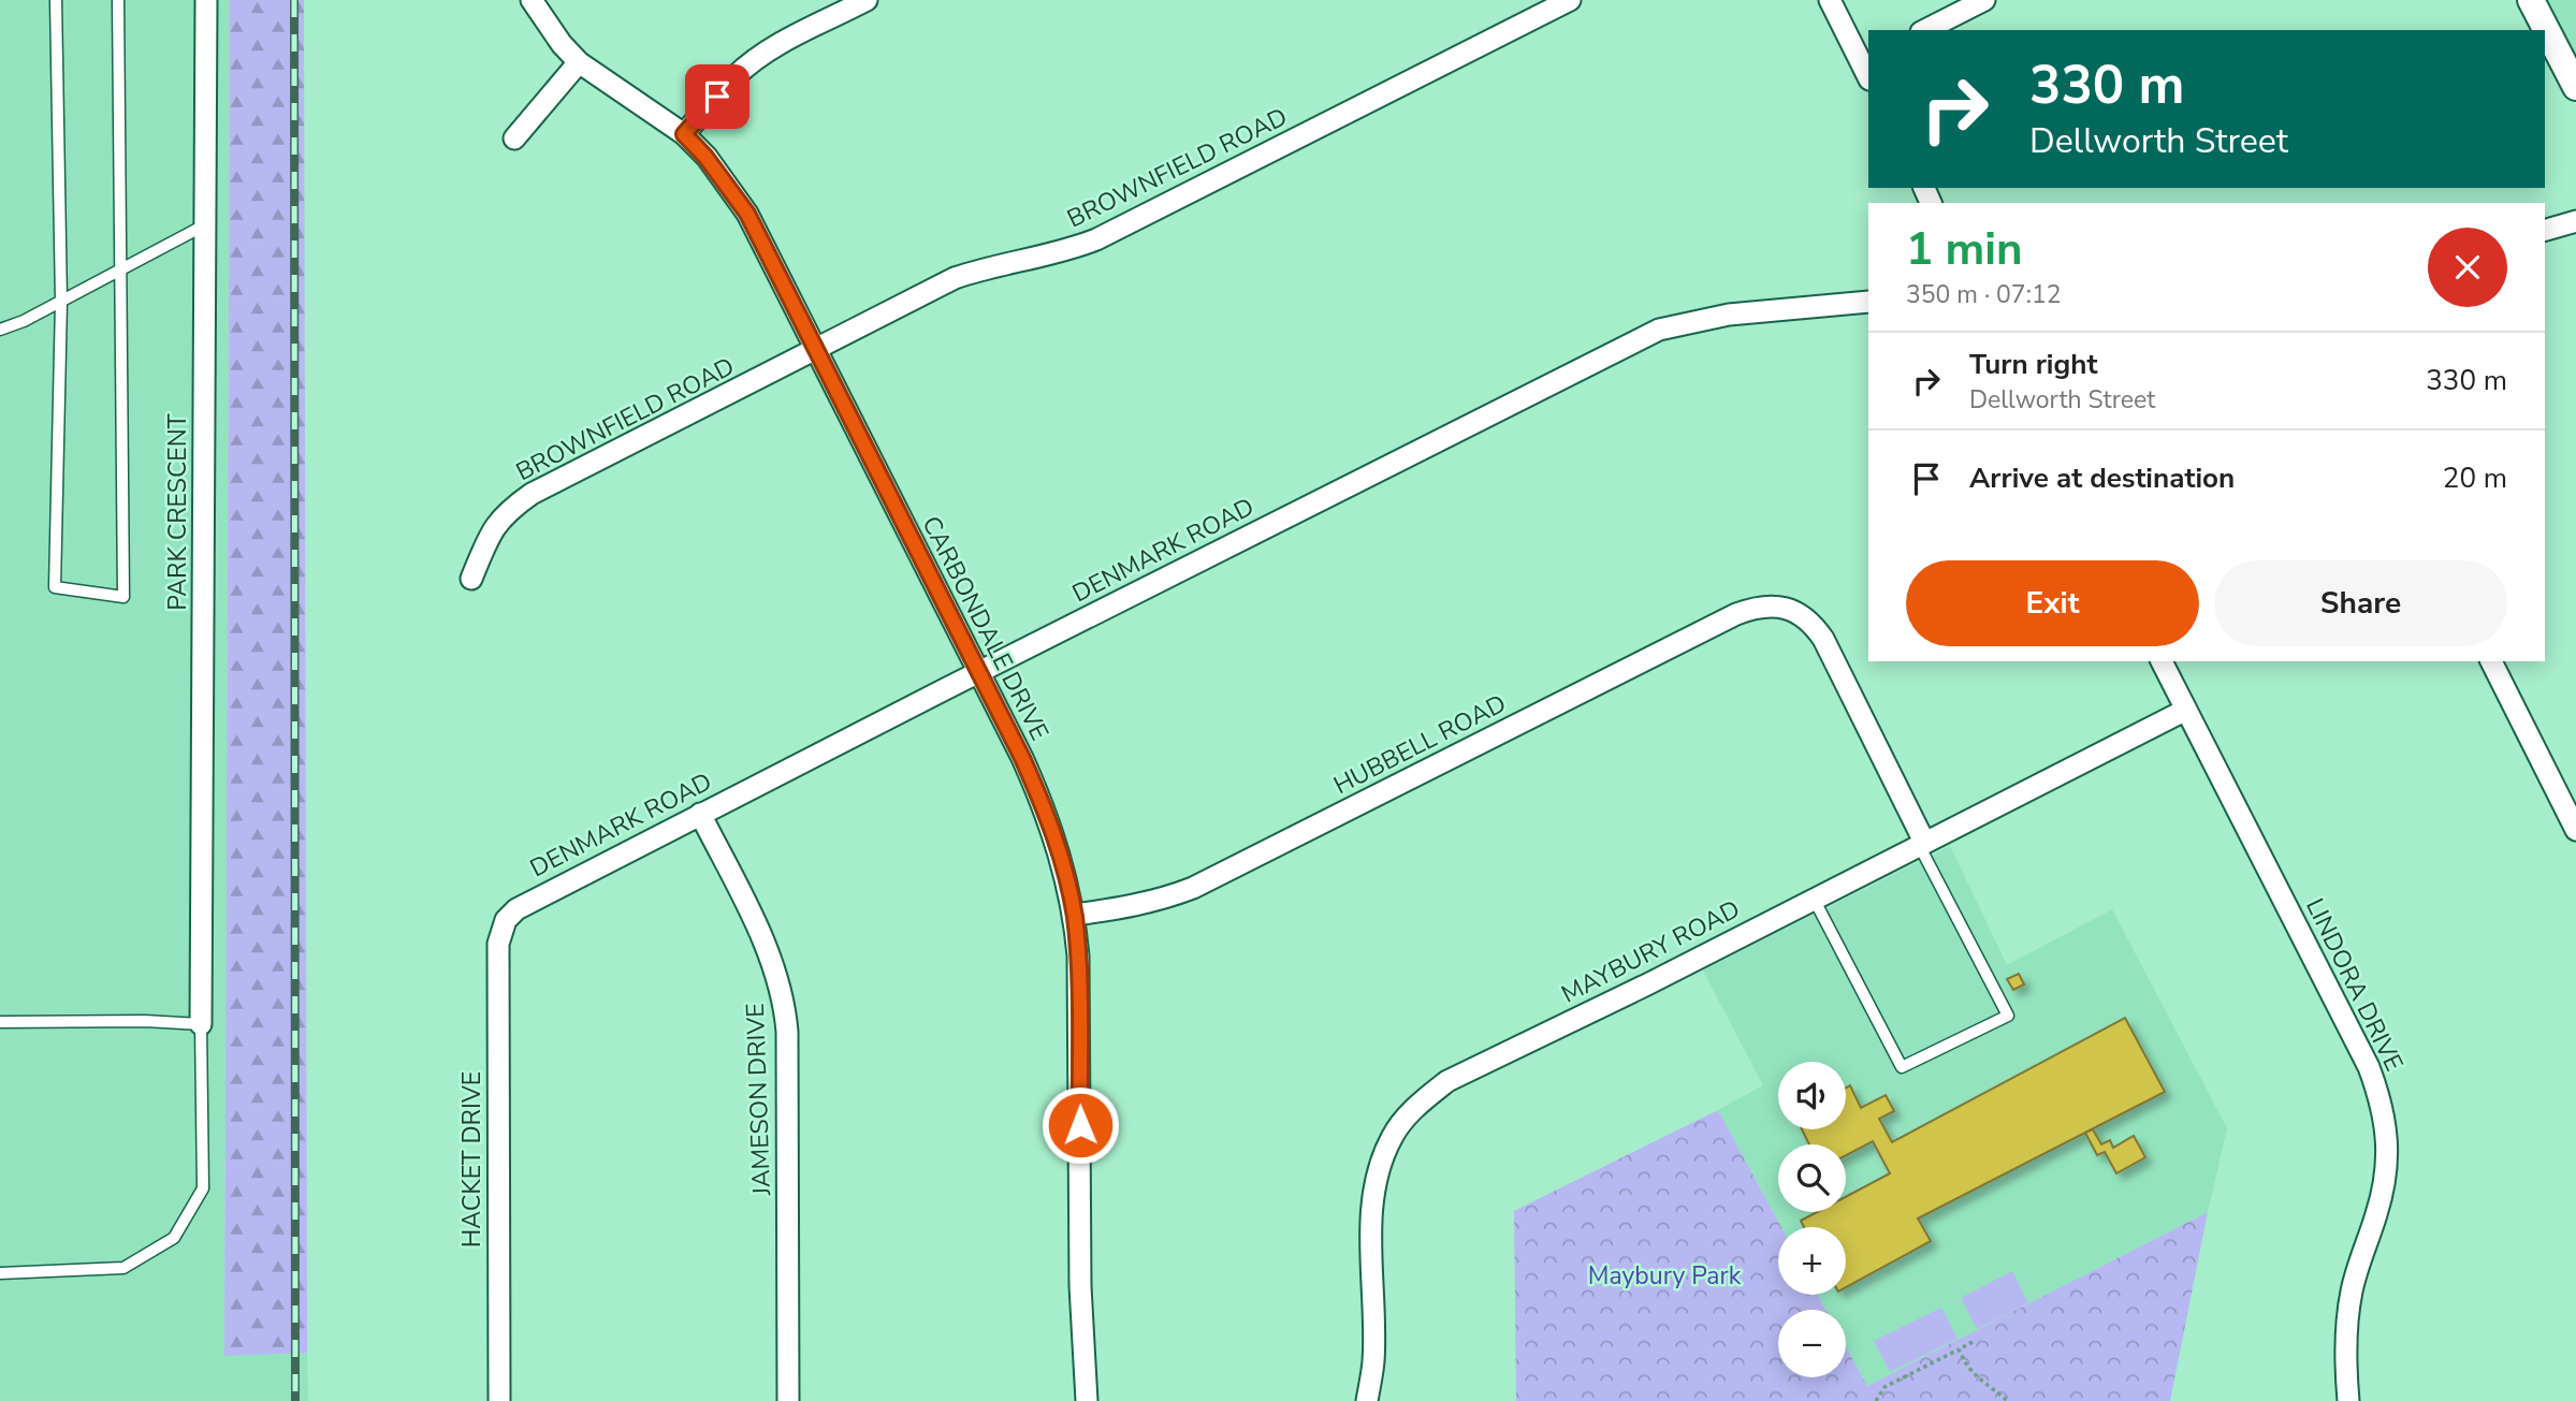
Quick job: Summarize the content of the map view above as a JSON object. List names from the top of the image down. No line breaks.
{"streets":{"street":["BROWNFIELD ROAD","PARK CRESCENT","DENMARK ROAD","CARBONDALE DRIVE","HUBBELL ROAD","MAYBURY ROAD","LINDORA DRIVE","JAMESON DRIVE","HACKET DRIVE"]},"crossings":[["BROWNFIELD ROAD","CARBONDALE DRIVE"],["DENMARK ROAD","CARBONDALE DRIVE"],["DENMARK ROAD","JAMESON DRIVE"],["DENMARK ROAD","HACKET DRIVE"],["CARBONDALE DRIVE","HUBBELL ROAD"],["HUBBELL ROAD","MAYBURY ROAD"],["MAYBURY ROAD","LINDORA DRIVE"]],"parks":["Maybury Park"],"page":{"turn":["330 m","Dellworth Street"],"heading":["1 min","350 m · 07:12"],"list":[{"name":"Turn right","note":"Dellworth Street","value":"330 m"},{"name":"Arrive at destination","value":"20 m"}],"buttons":["Exit","Share"],"map_buttons":["+","−"]}}
